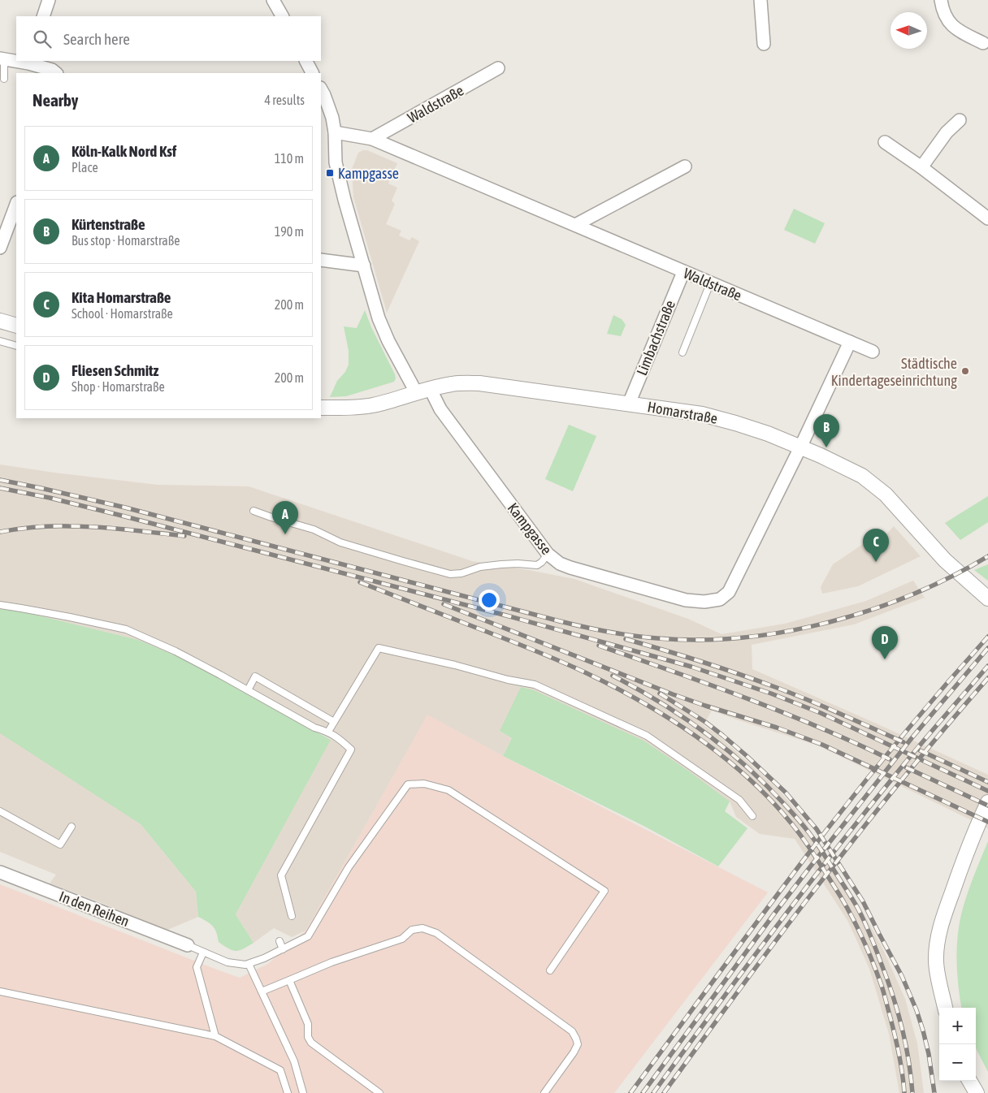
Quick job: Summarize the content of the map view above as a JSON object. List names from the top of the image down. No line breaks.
{"streets":{"street":["Waldstraße","Limbachstraße","Homarstraße","Kampgasse","In den Reihen"]},"crossings":[["Waldstraße","Limbachstraße"],["Limbachstraße","Homarstraße"],["Homarstraße","Kampgasse"]],"places":{"transit":["Kampgasse"],"other":["Städtische Kindertageseinrichtung"]},"north":"left","page":{"search":"Search here","heading":["Nearby","4 results"],"list":[{"mark":"A","name":"Köln-Kalk Nord Ksf","note":"Place","value":"110 m"},{"mark":"B","name":"Kürtenstraße","note":"Bus stop · Homarstraße","value":"190 m"},{"mark":"C","name":"Kita Homarstraße","note":"School · Homarstraße","value":"200 m"},{"mark":"D","name":"Fliesen Schmitz","note":"Shop · Homarstraße","value":"200 m"}],"pins":["B","A","C","D"],"map_buttons":["+","−"]}}
